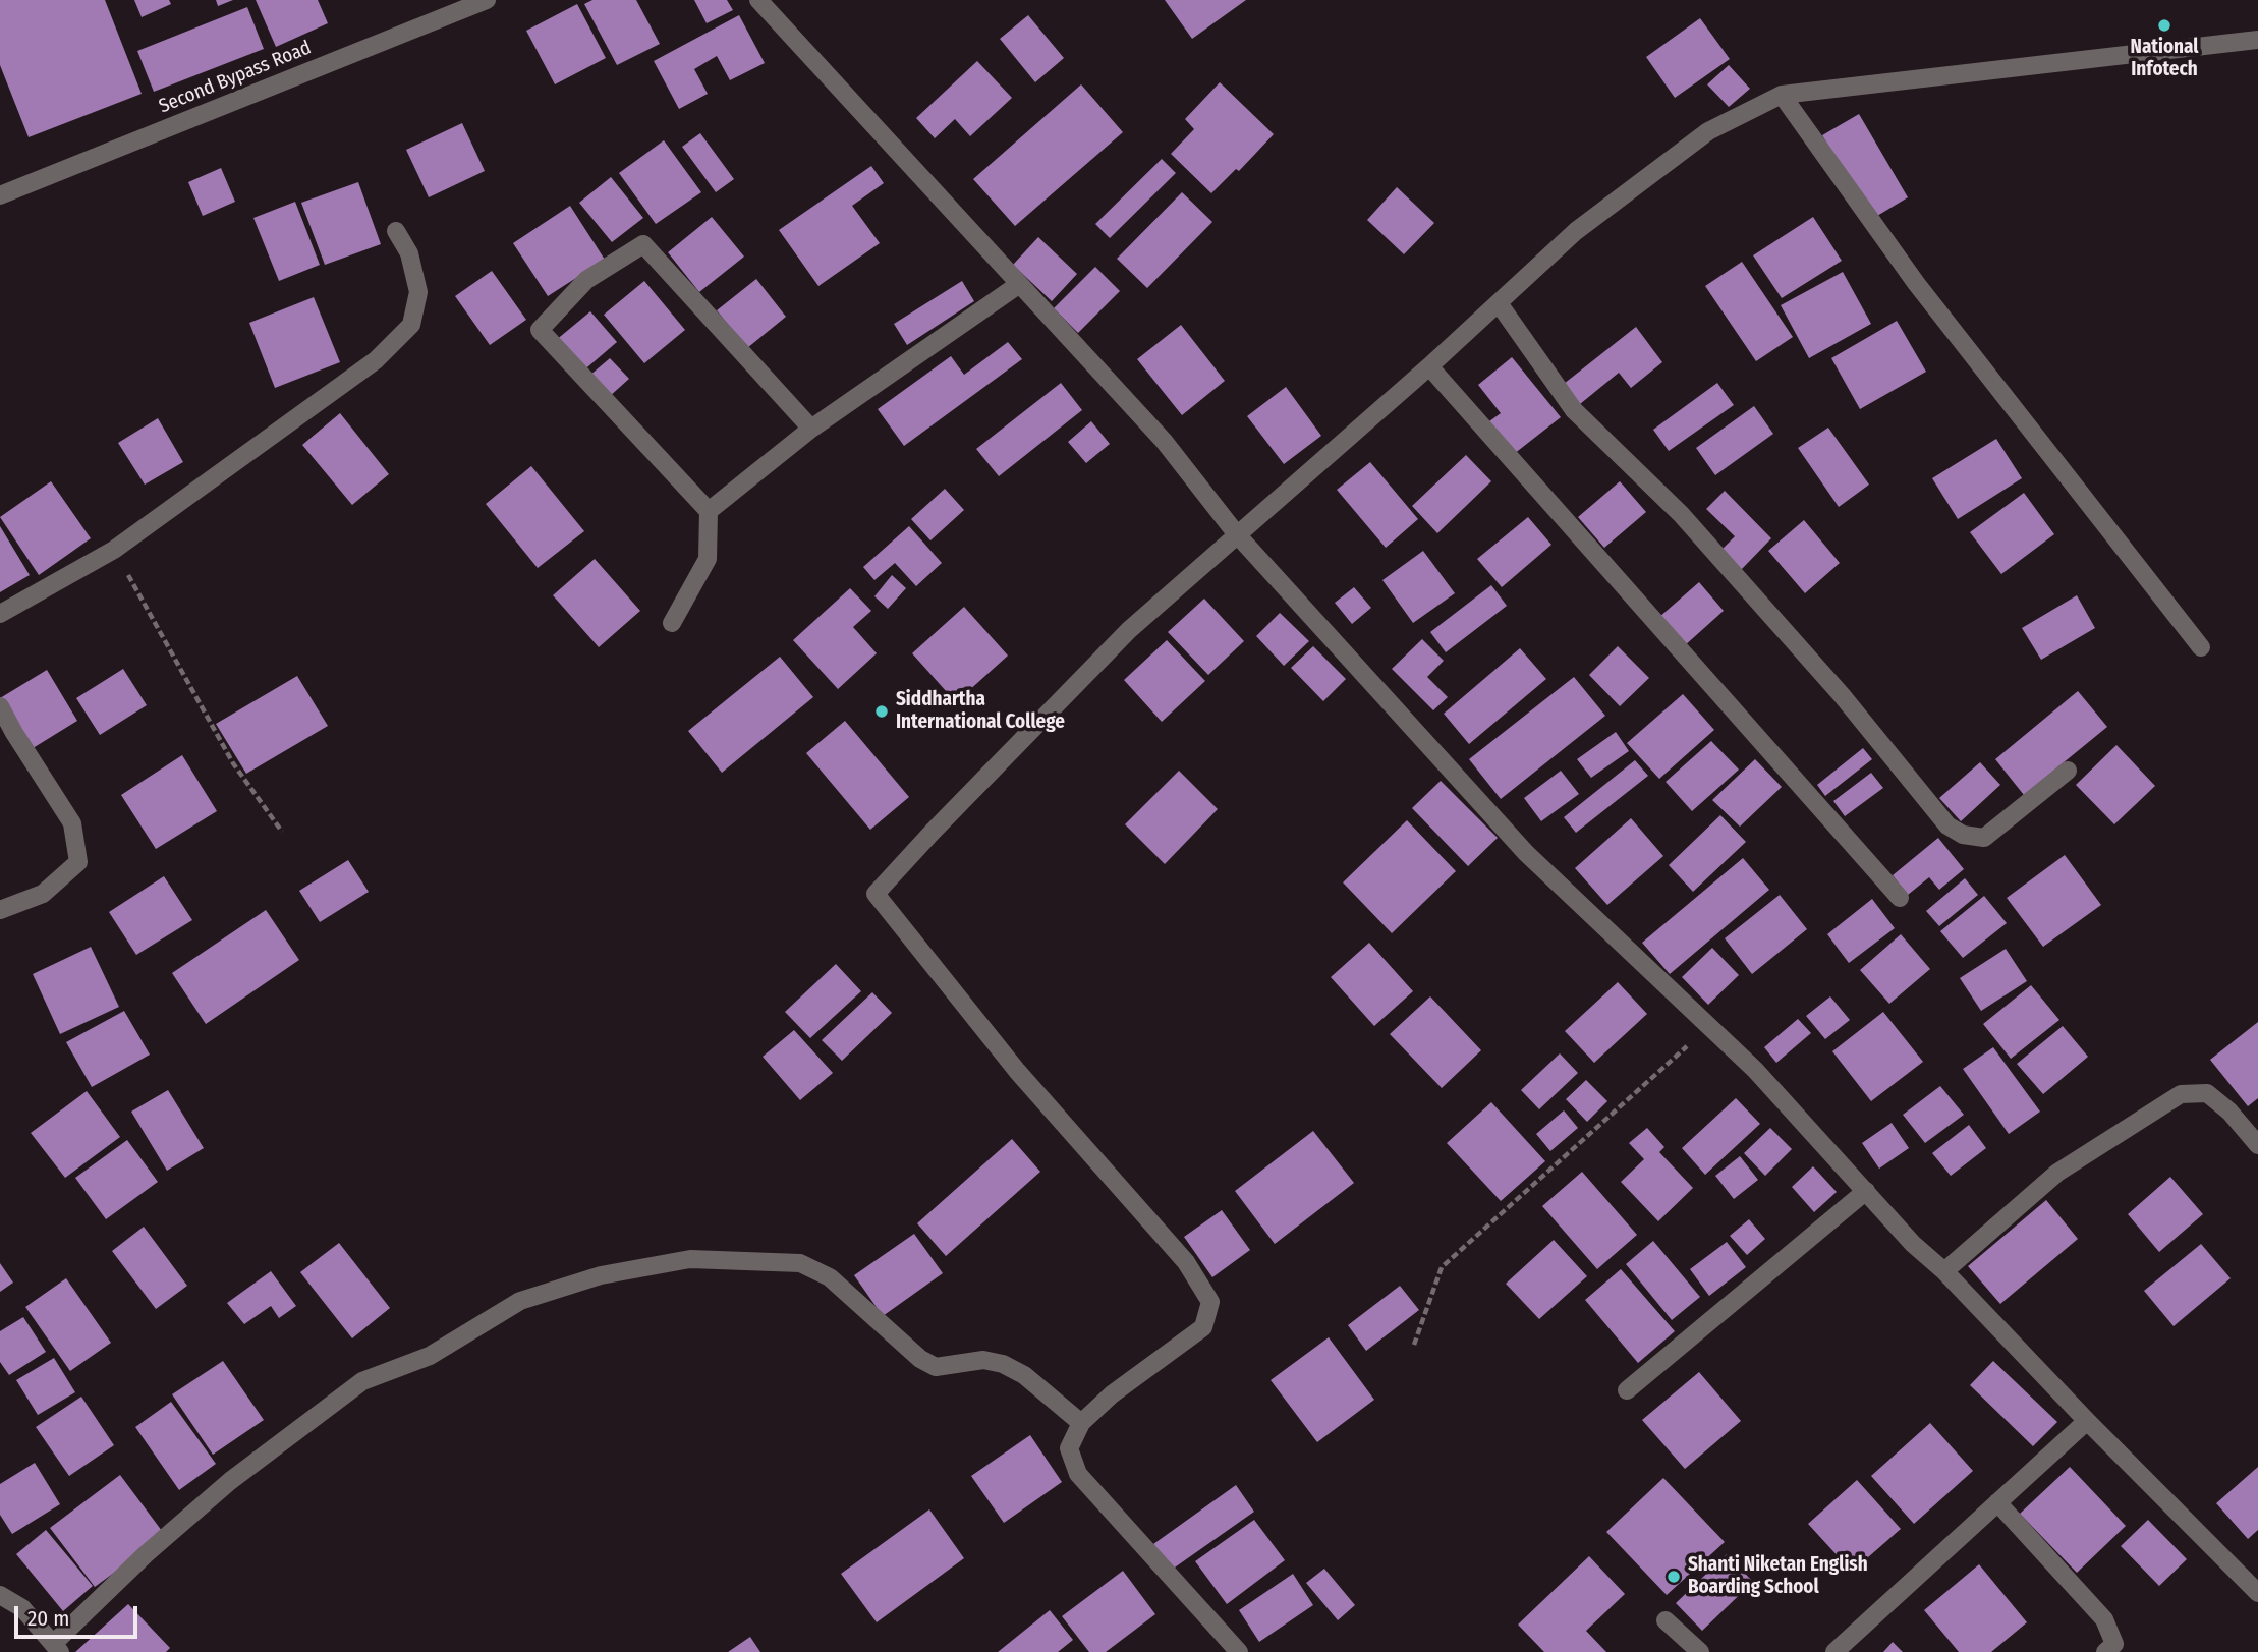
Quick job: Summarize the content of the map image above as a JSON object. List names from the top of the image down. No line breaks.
{"streets":{"street":["Second Bypass Road"]},"places":["National Infotech","Siddhartha International College","Shanti Niketan English Boarding School"],"scale_bar":"20 m"}
